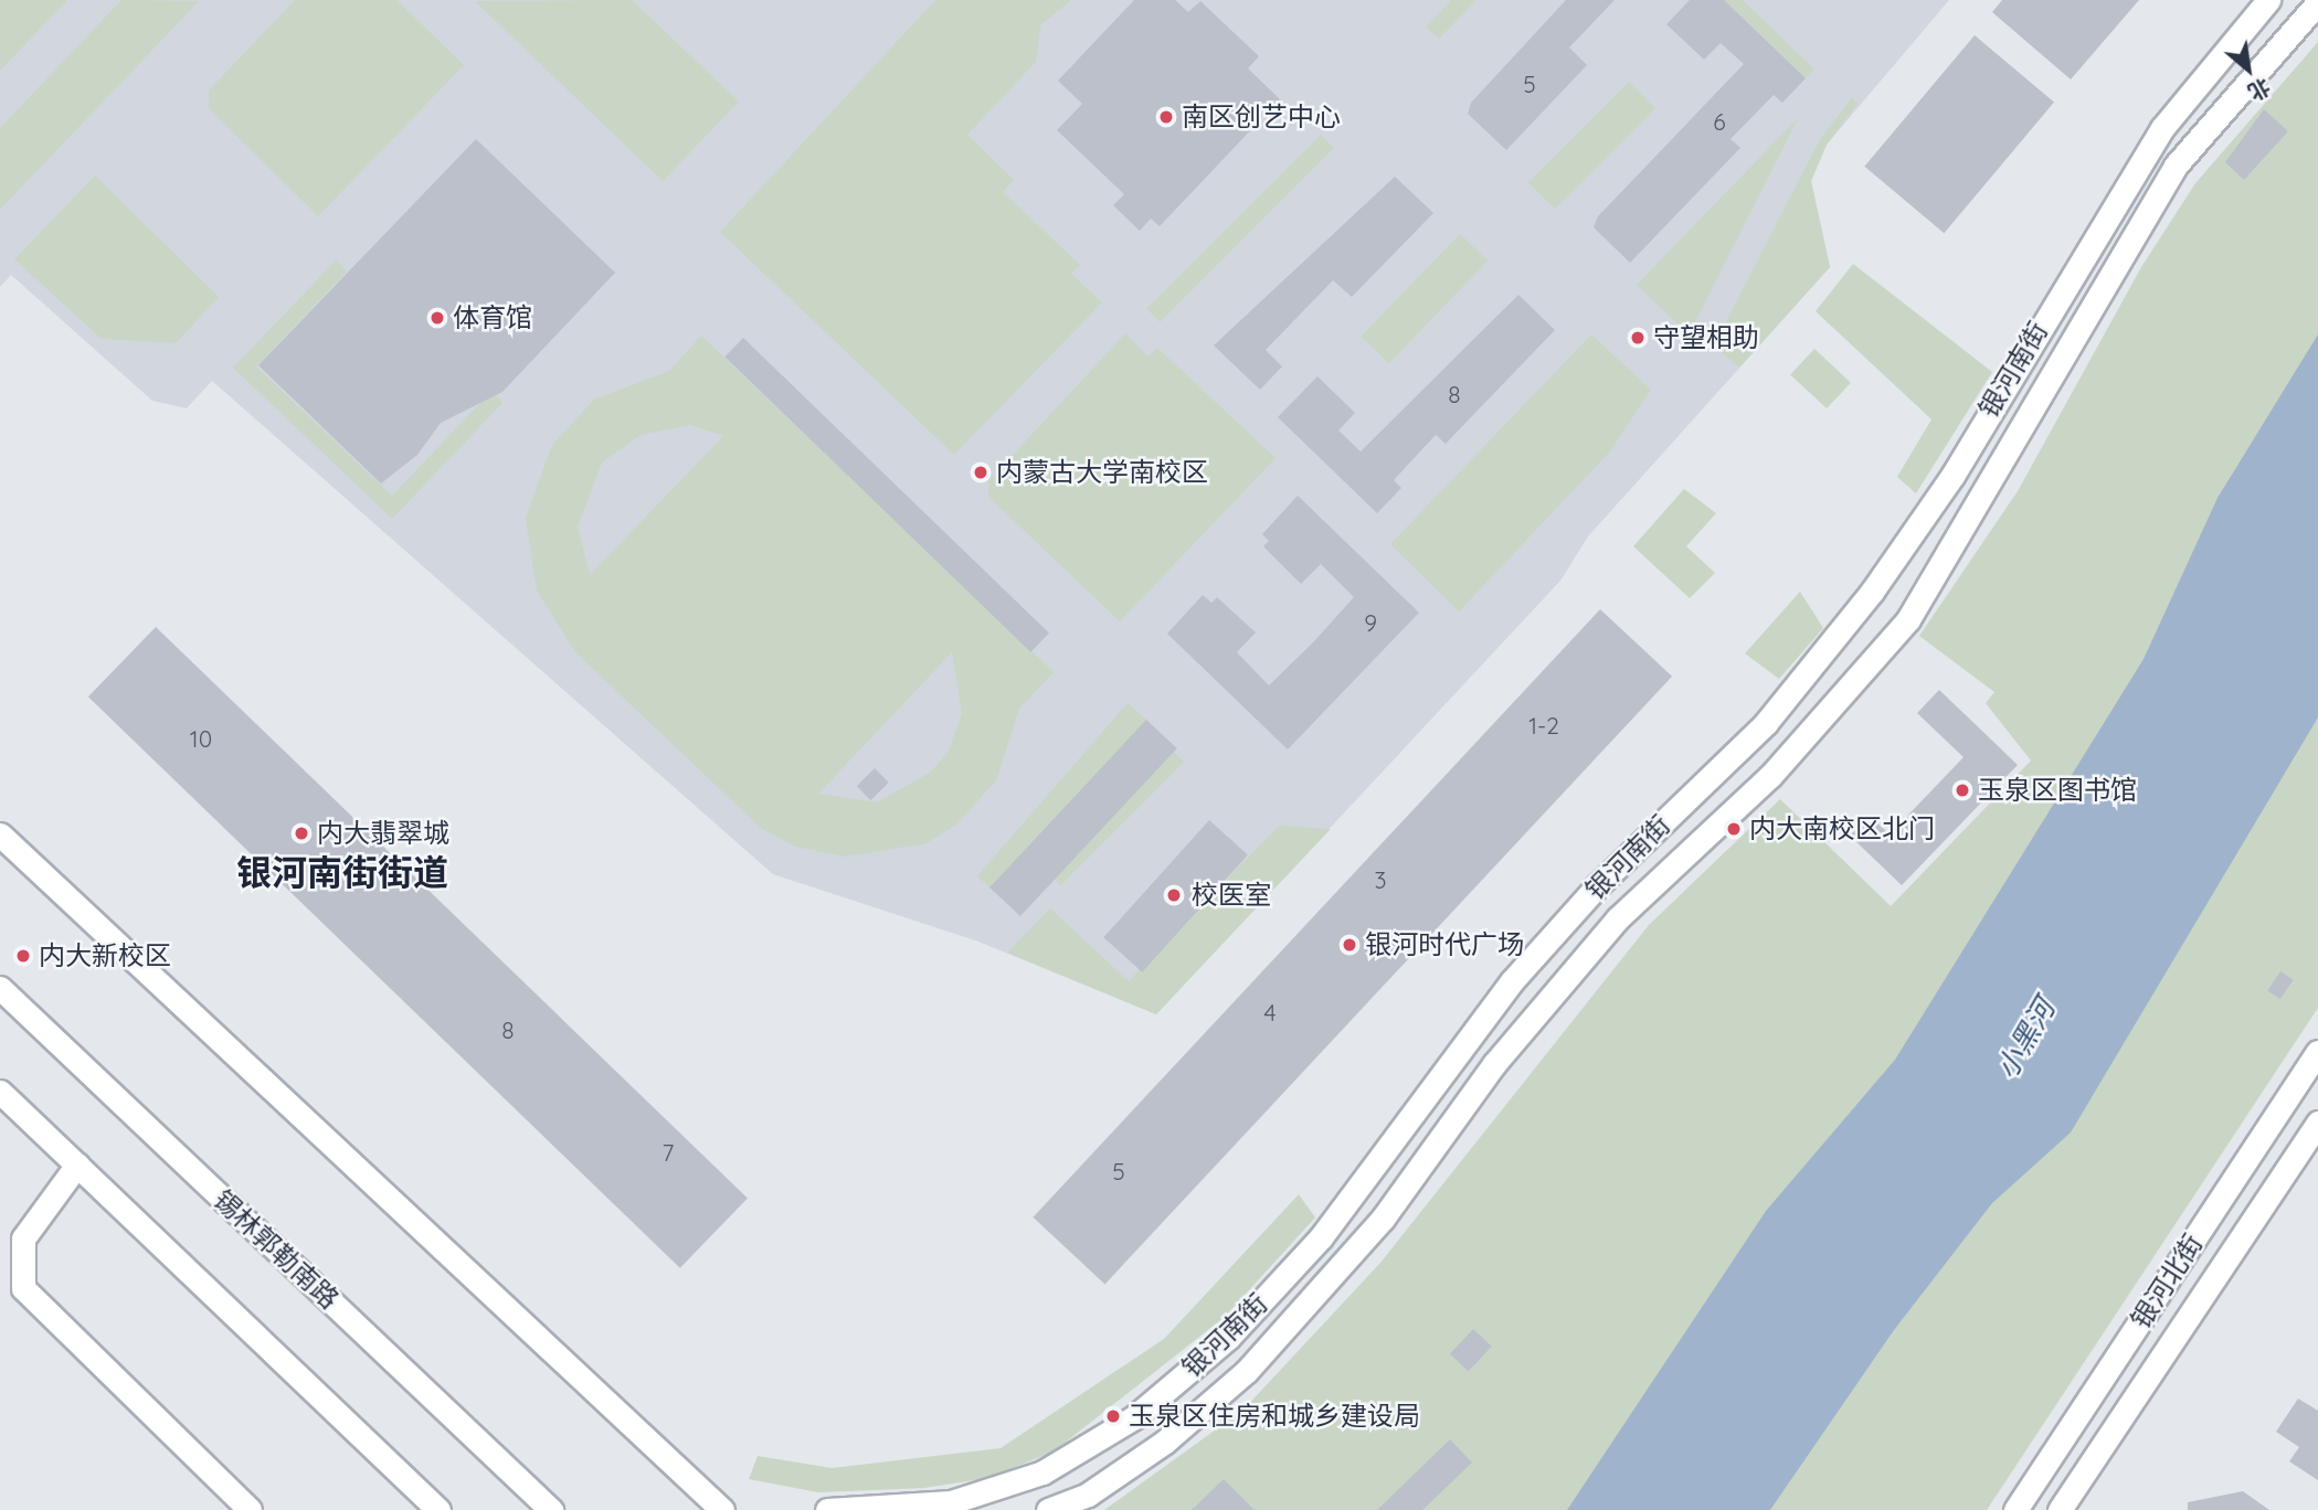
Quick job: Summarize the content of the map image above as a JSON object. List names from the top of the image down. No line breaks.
{"streets":{"main road":["银河南街","锡林郭勒南路","银河北街"]},"districts":["银河南街街道"],"water":["小黑河"],"places":["南区创艺中心","体育馆","守望相助","内蒙古大学南校区","玉泉区图书馆","内大南校区北门","内大翡翠城","校医室","银河时代广场","内大新校区","玉泉区住房和城乡建设局"],"house_numbers":["5","6","8","9","1-2","10","3","4","8","7","5"],"north":"bottom right"}
